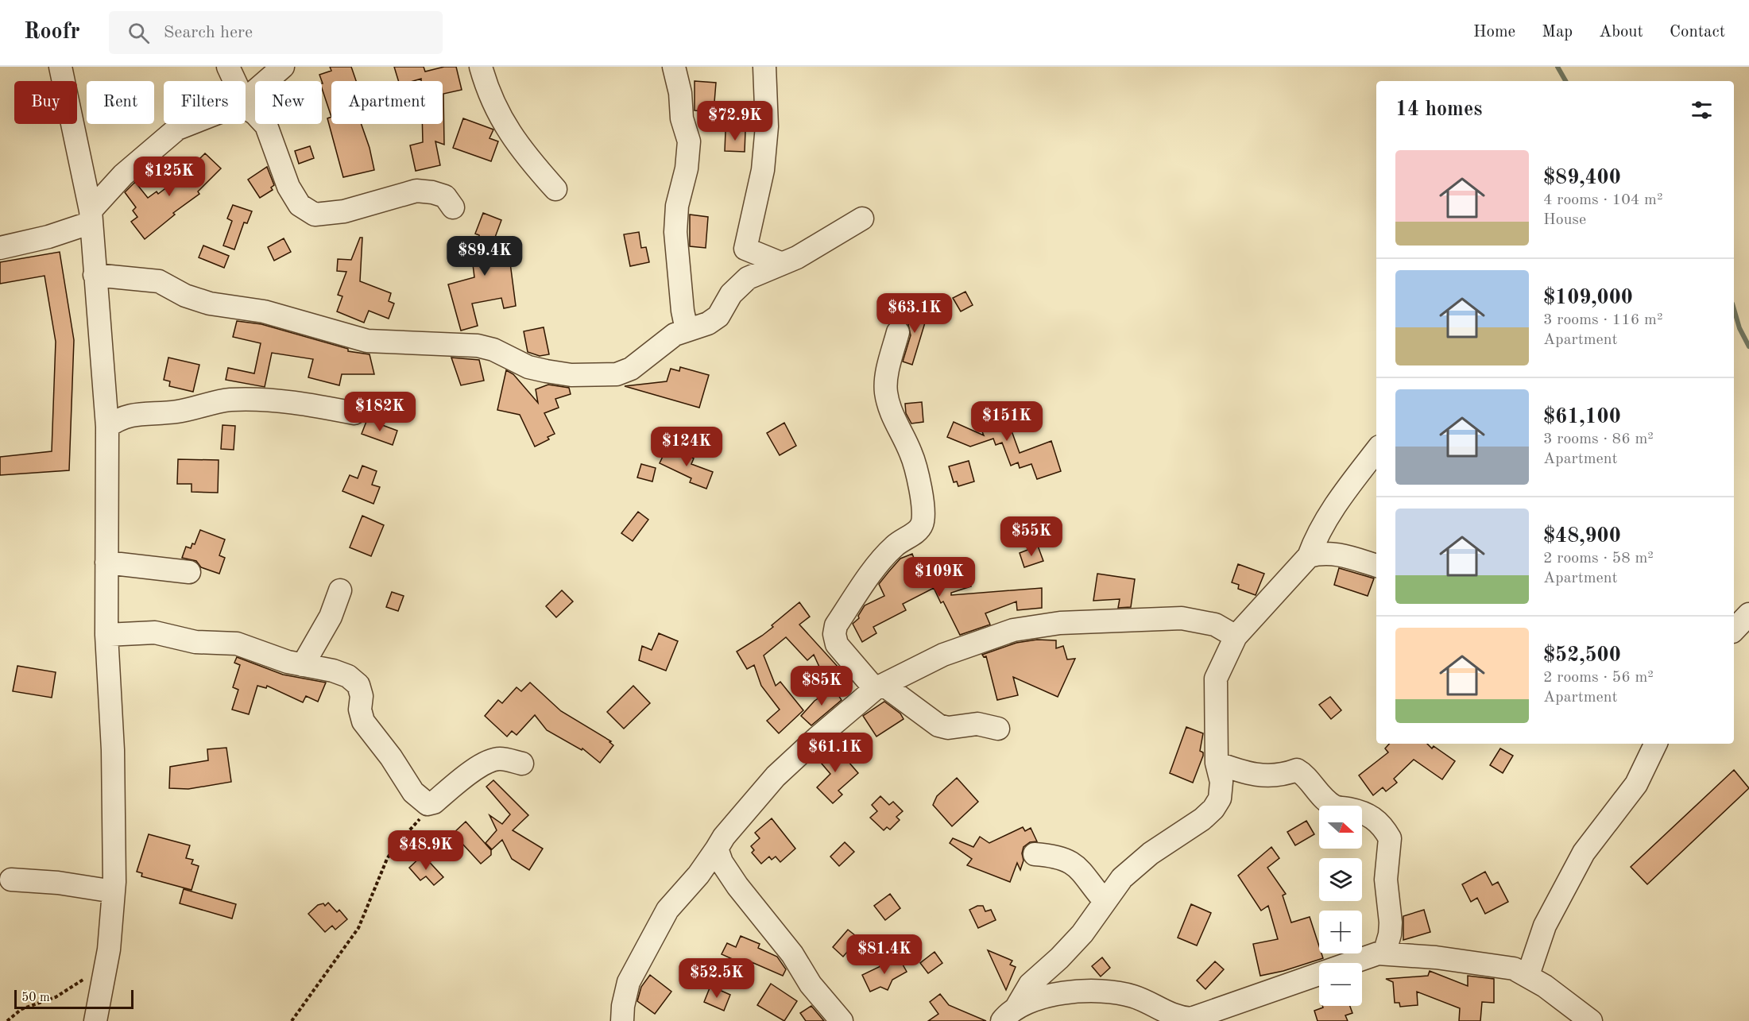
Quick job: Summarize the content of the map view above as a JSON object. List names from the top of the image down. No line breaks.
{"scale_bar":"50 m","north":"right","page":{"header":"Roofr","search":"Search here","nav":["Home","Map","About","Contact"],"chip":["Buy","Rent","Filters","New","Apartment"],"heading":"14 homes","price":["$72.9K","$125K","$89.4K","$63.1K","$182K","$151K","$124K","$55K","$109K","$85K","$61.1K","$48.9K","$81.4K","$52.5K"],"list":[{"name":"$89,400","note":"4 rooms · 104 m² · House"},{"name":"$109,000","note":"3 rooms · 116 m² · Apartment"},{"name":"$61,100","note":"3 rooms · 86 m² · Apartment"},{"name":"$48,900","note":"2 rooms · 58 m² · Apartment"},{"name":"$52,500","note":"2 rooms · 56 m² · Apartment"}],"map_buttons":["+","−"],"scale":"50 m"}}
